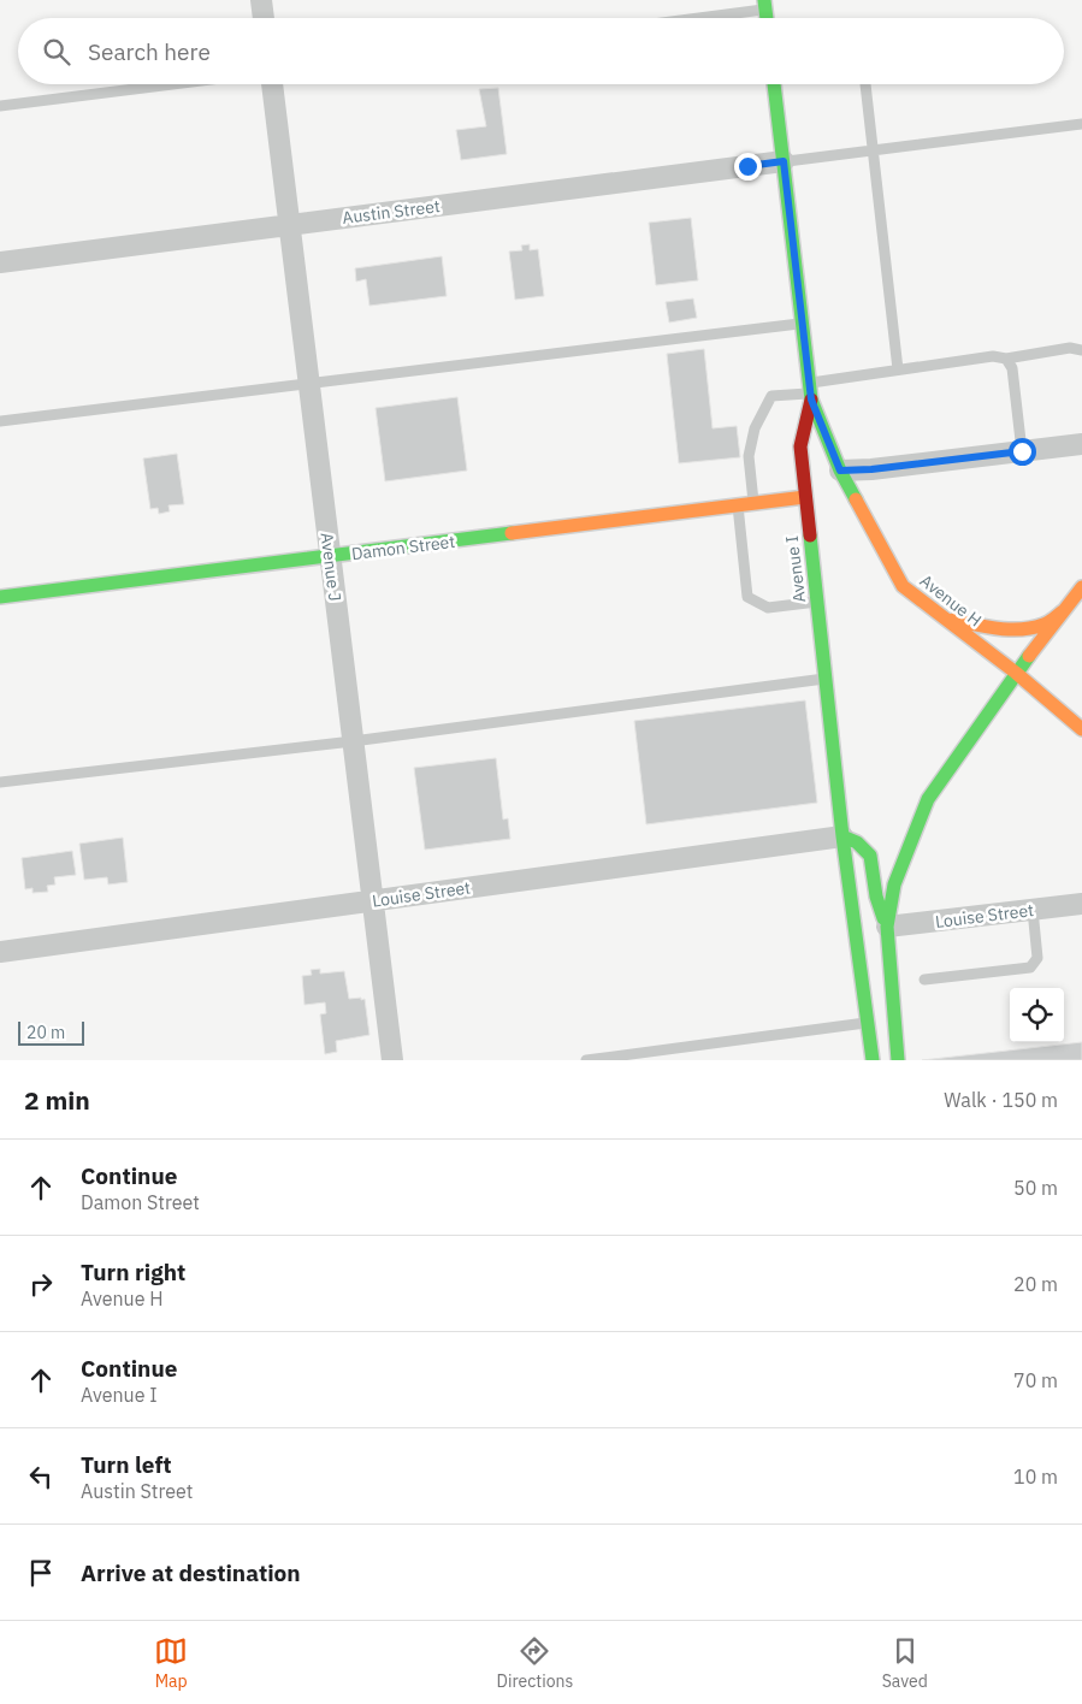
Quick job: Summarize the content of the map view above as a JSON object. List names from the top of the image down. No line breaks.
{"streets":{"main road":["Damon Street","Avenue I","Avenue H"],"street":["Austin Street","Avenue J","Louise Street"]},"crossings":[["Austin Street","Avenue J"],["Austin Street","Avenue I"],["Damon Street","Avenue J"],["Damon Street","Avenue I"],["Avenue J","Louise Street"],["Avenue I","Avenue H"],["Avenue I","Louise Street"]],"scale_bar":"20 m","page":{"search":"Search here","scale":"20 m","heading":["2 min","Walk · 150 m"],"list":[["Continue","Damon Street","50 m"],["Turn right","Avenue H","20 m"],["Continue","Avenue I","70 m"],["Turn left","Austin Street","10 m"],"Arrive at destination"],"nav":["Map","Directions","Saved"]}}
